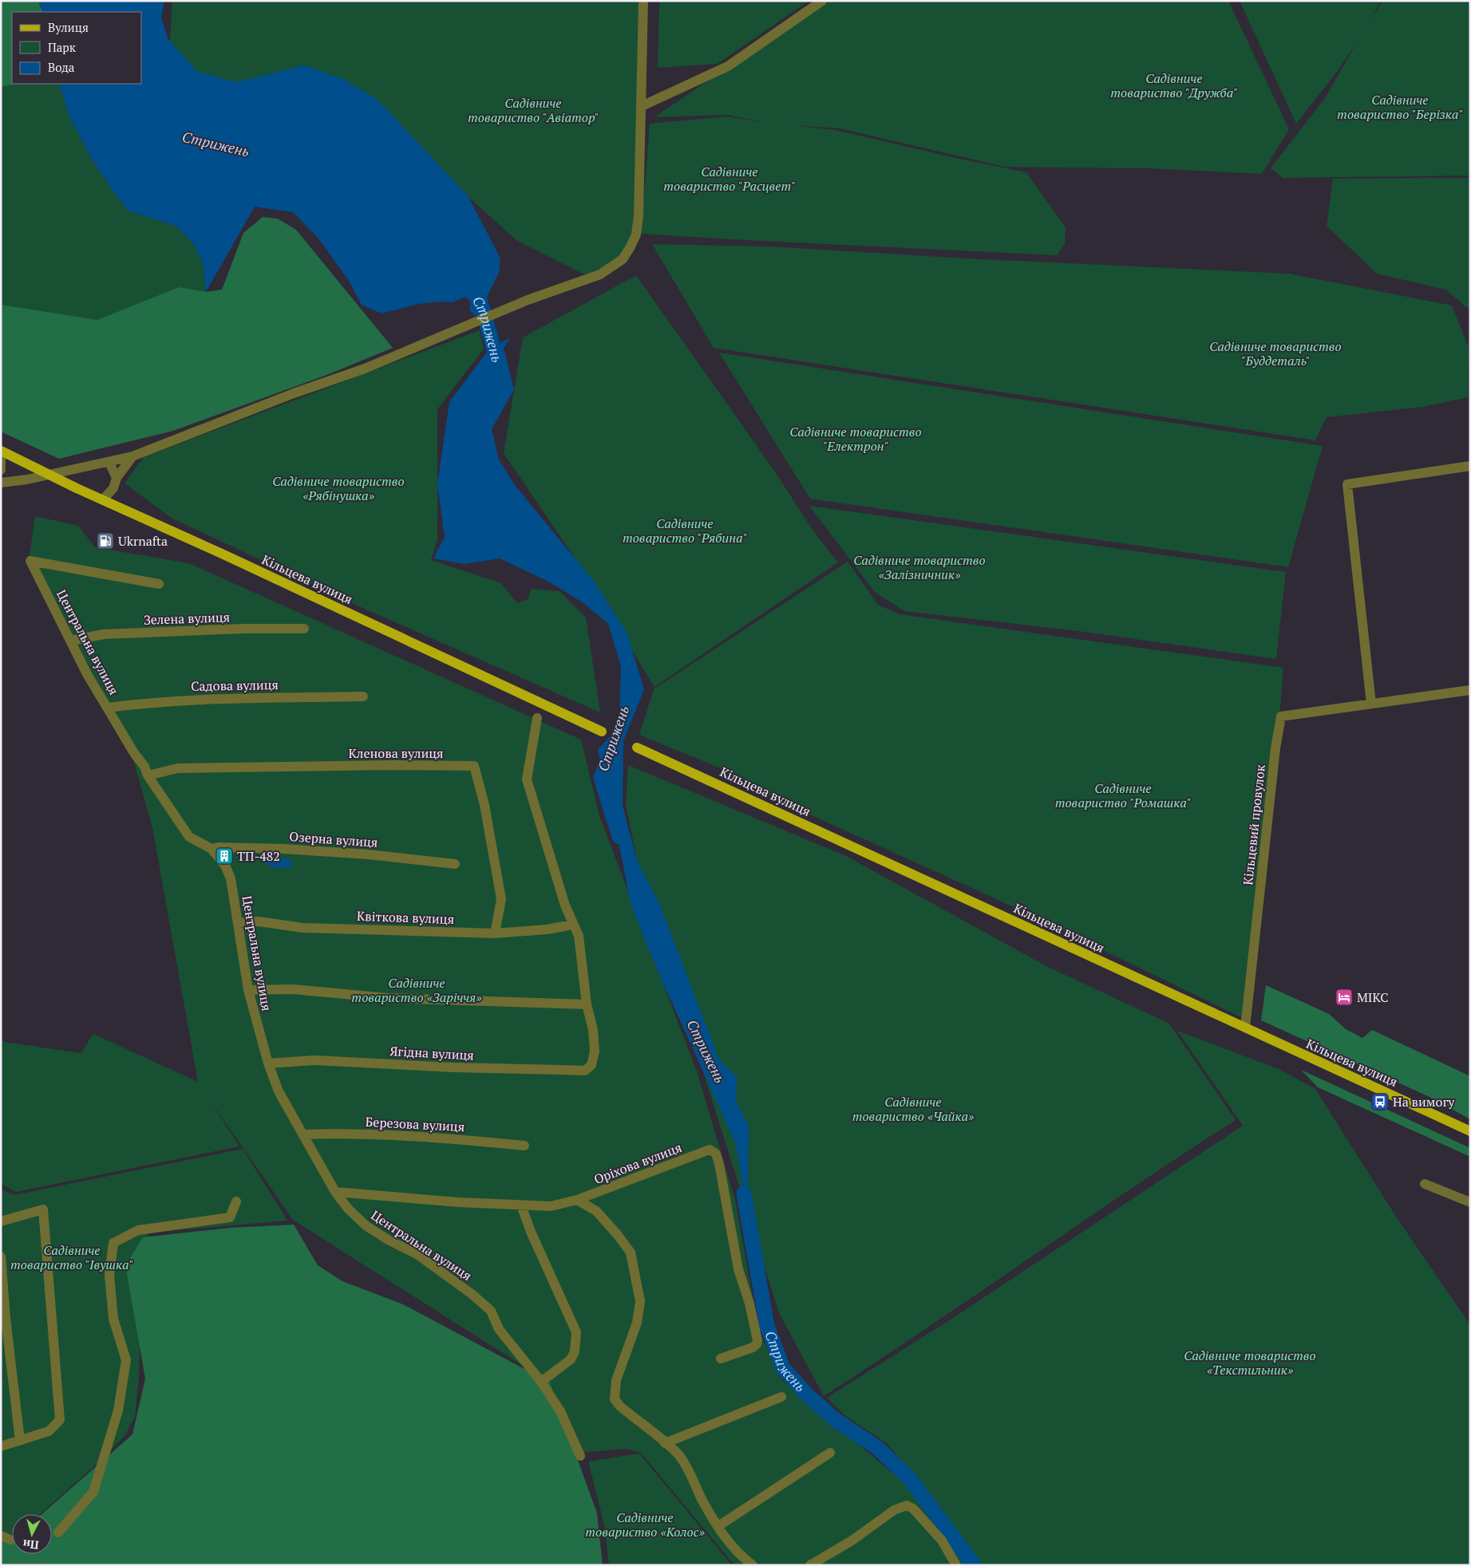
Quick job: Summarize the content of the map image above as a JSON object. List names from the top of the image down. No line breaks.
{"streets":{"main road":["Кільцева вулиця"],"street":["Зелена вулиця","Центральна вулиця","Садова вулиця","Кленова вулиця","Кільцевий провулок","Озерна вулиця","Квіткова вулиця","Ягідна вулиця","Березова вулиця","Оріхова вулиця"]},"crossings":[["Кільцева вулиця","Кільцевий провулок"],["Зелена вулиця","Центральна вулиця"],["Центральна вулиця","Садова вулиця"],["Центральна вулиця","Кленова вулиця"],["Центральна вулиця","Озерна вулиця"],["Центральна вулиця","Квіткова вулиця"],["Центральна вулиця","Ягідна вулиця"],["Центральна вулиця","Березова вулиця"],["Центральна вулиця","Оріхова вулиця"],["Кленова вулиця","Квіткова вулиця"]],"water":["Стрижень"],"parks":["Садівниче товариство \"Дружба\"","Садівниче товариство \"Берізка\"","Садівниче товариство \"Авіатор\"","Садівниче товариство \"Расцвет\"","Садівниче товариство \"Буддеталь\"","Садівниче товариство \"Електрон\"","Садівниче товариство «Рябінушка»","Садівниче товариство \"Рябина\"","Садівниче товариство «Залізничник»","Садівниче товариство \"Ромашка\"","Садівниче товариство «Заріччя»","Садівниче товариство «Чайка»","Садівниче товариство \"Івушка\"","Садівниче товариство «Текстильник»","Садівниче товариство «Колос»"],"places":{"fuel station":["Ukrnafta"],"building":["ТП-482"],"hotel":["МІКС"],"bus stop":["На вимогу"]},"legend":["Вулиця","Парк","Вода"],"north":"bottom"}
